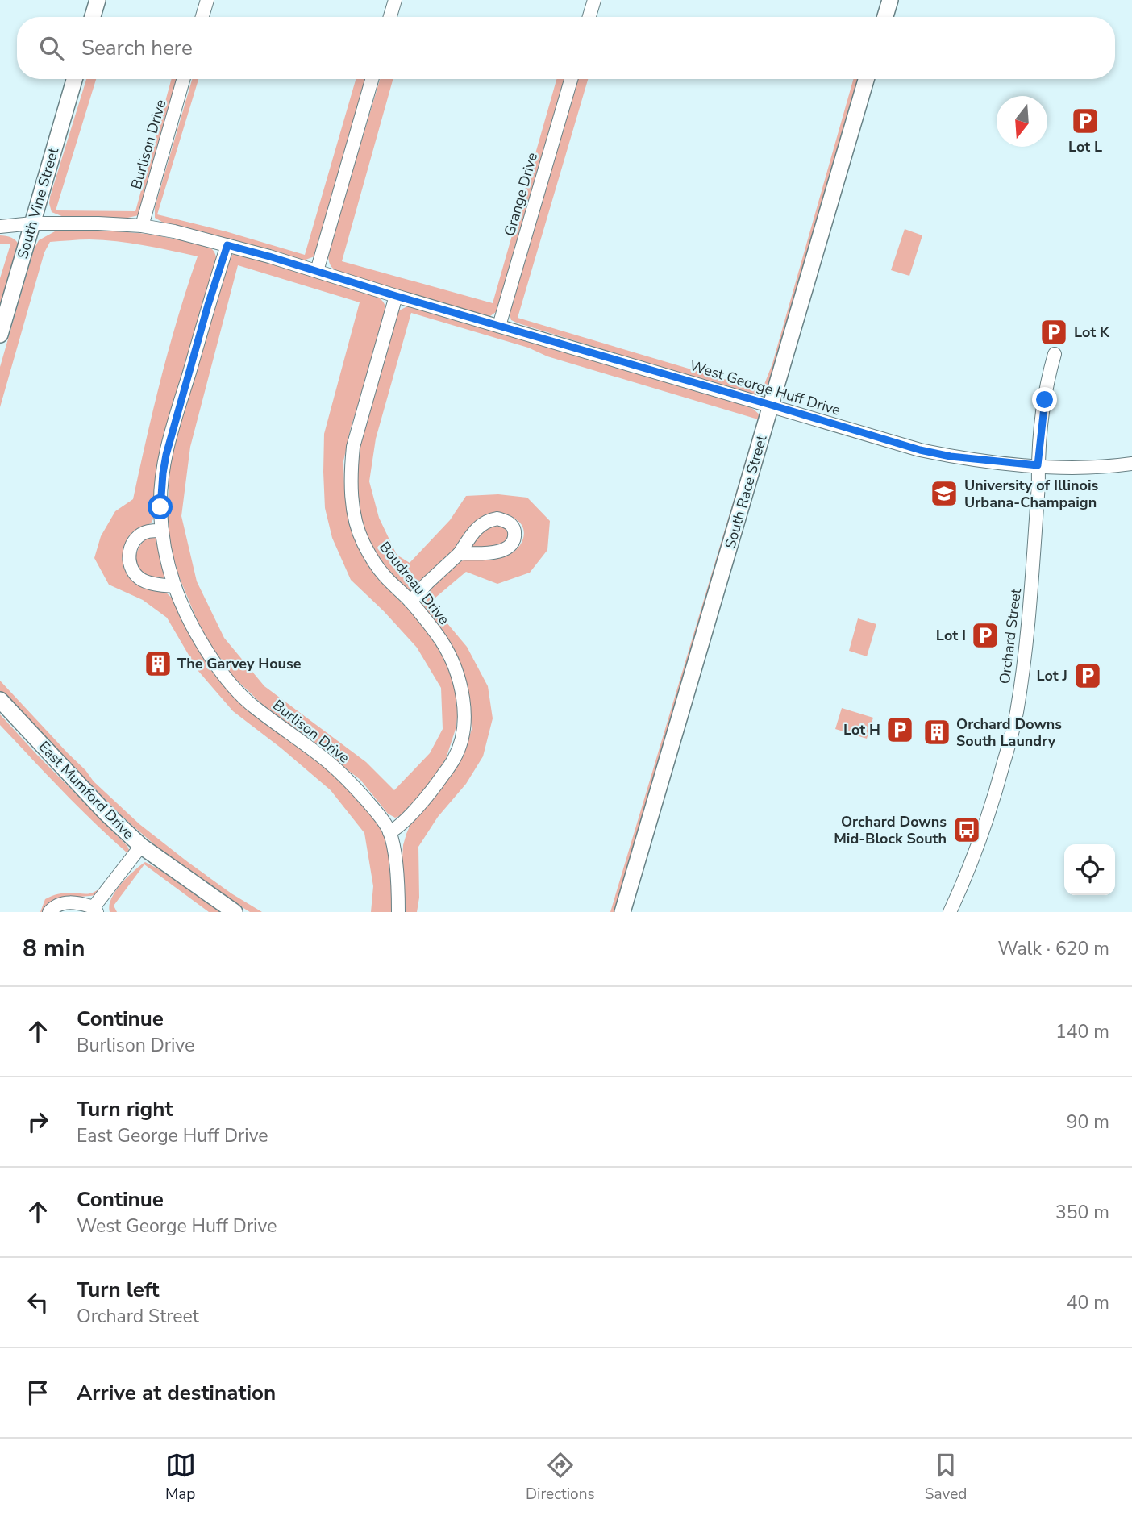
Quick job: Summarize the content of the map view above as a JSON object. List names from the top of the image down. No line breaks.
{"streets":{"street":["Burlison Drive","Grange Drive","South Vine Street","West George Huff Drive","South Race Street","Boudreau Drive","Orchard Street","East Mumford Drive"]},"crossings":[["Burlison Drive","West George Huff Drive"],["Burlison Drive","Boudreau Drive"],["Grange Drive","West George Huff Drive"],["South Vine Street","West George Huff Drive"],["West George Huff Drive","South Race Street"],["West George Huff Drive","Boudreau Drive"],["West George Huff Drive","Orchard Street"]],"places":{"parking":["Lot L","Lot K","Lot I","Lot J","Lot H"],"school or university":["University of Illinois Urbana-Champaign"],"building":["The Garvey House","Orchard Downs South Laundry"],"bus stop":["Orchard Downs Mid-Block South"]},"north":"bottom","page":{"search":"Search here","heading":["8 min","Walk · 620 m"],"list":[["Continue","Burlison Drive","140 m"],["Turn right","East George Huff Drive","90 m"],["Continue","West George Huff Drive","350 m"],["Turn left","Orchard Street","40 m"],"Arrive at destination"],"nav":["Map","Directions","Saved"]}}
